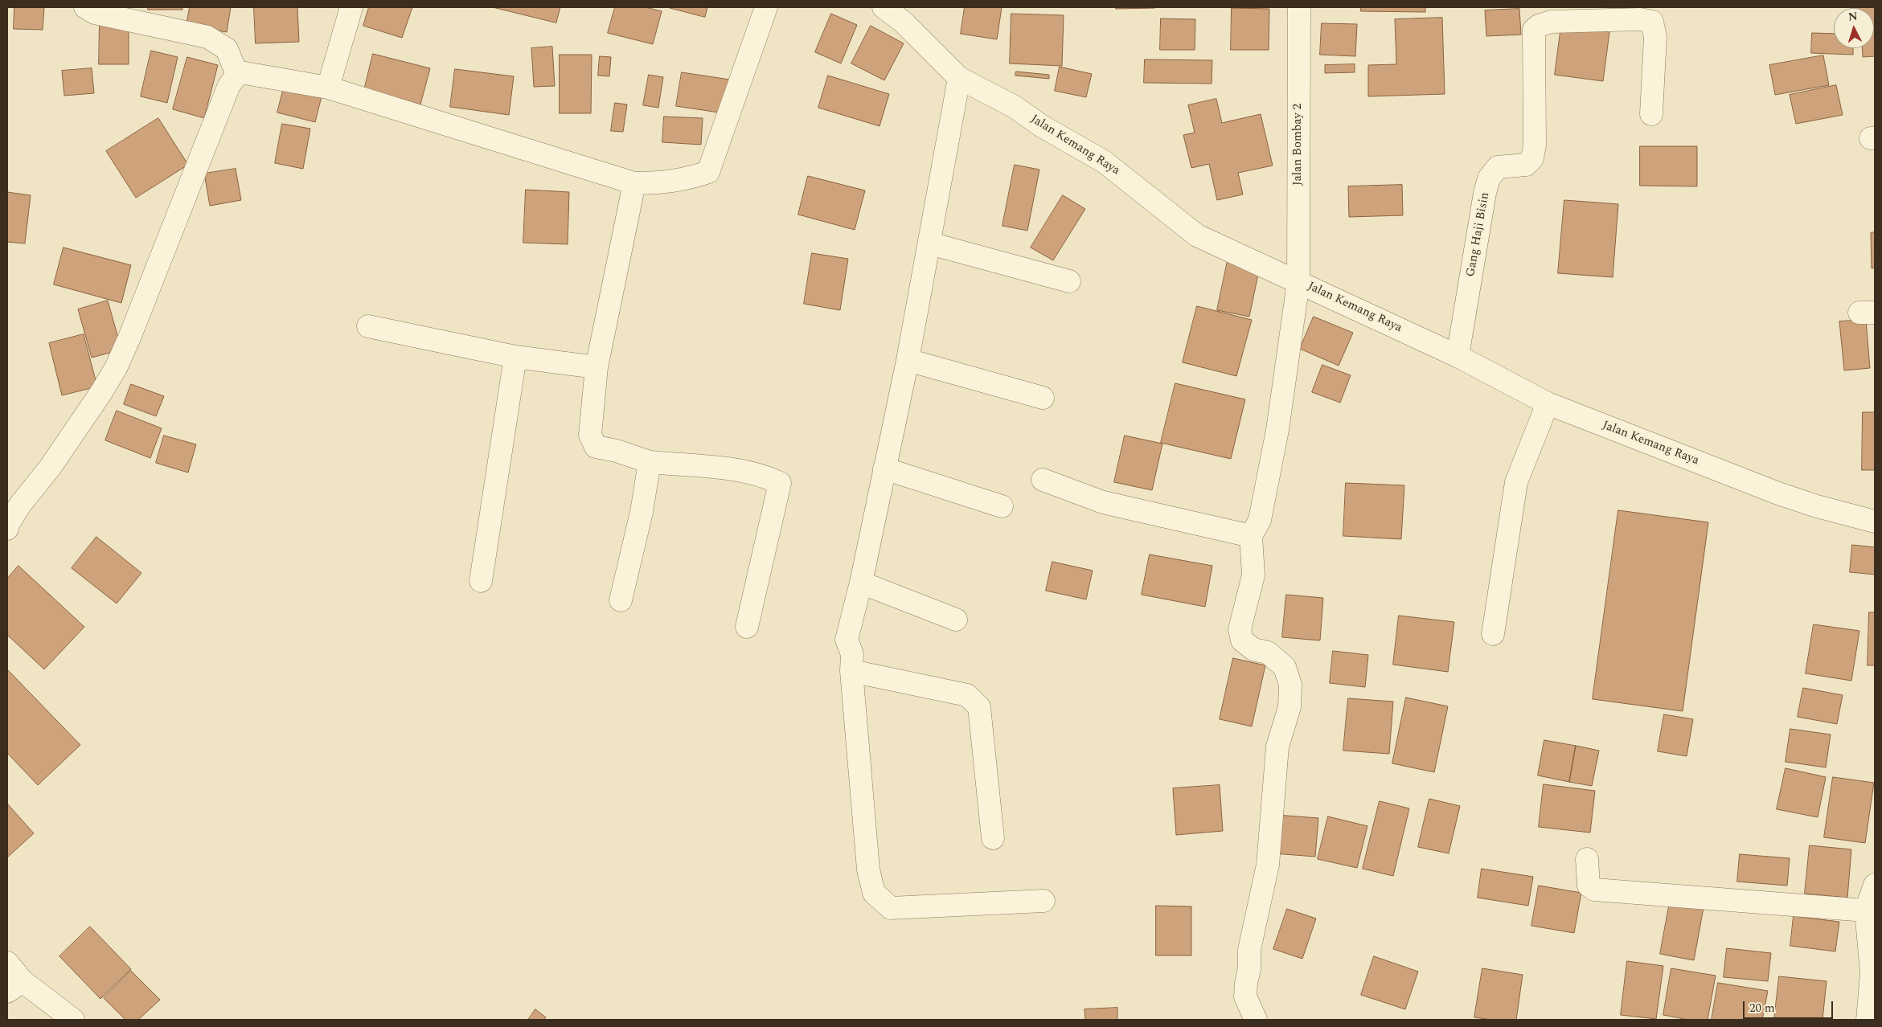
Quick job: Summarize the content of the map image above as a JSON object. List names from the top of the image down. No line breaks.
{"streets":{"street":["Jalan Bombay 2","Jalan Kemang Raya","Gang Haji Bisin"]},"crossings":[["Jalan Bombay 2","Jalan Kemang Raya"],["Jalan Kemang Raya","Gang Haji Bisin"]],"scale_bar":"20 m","north":"top"}
